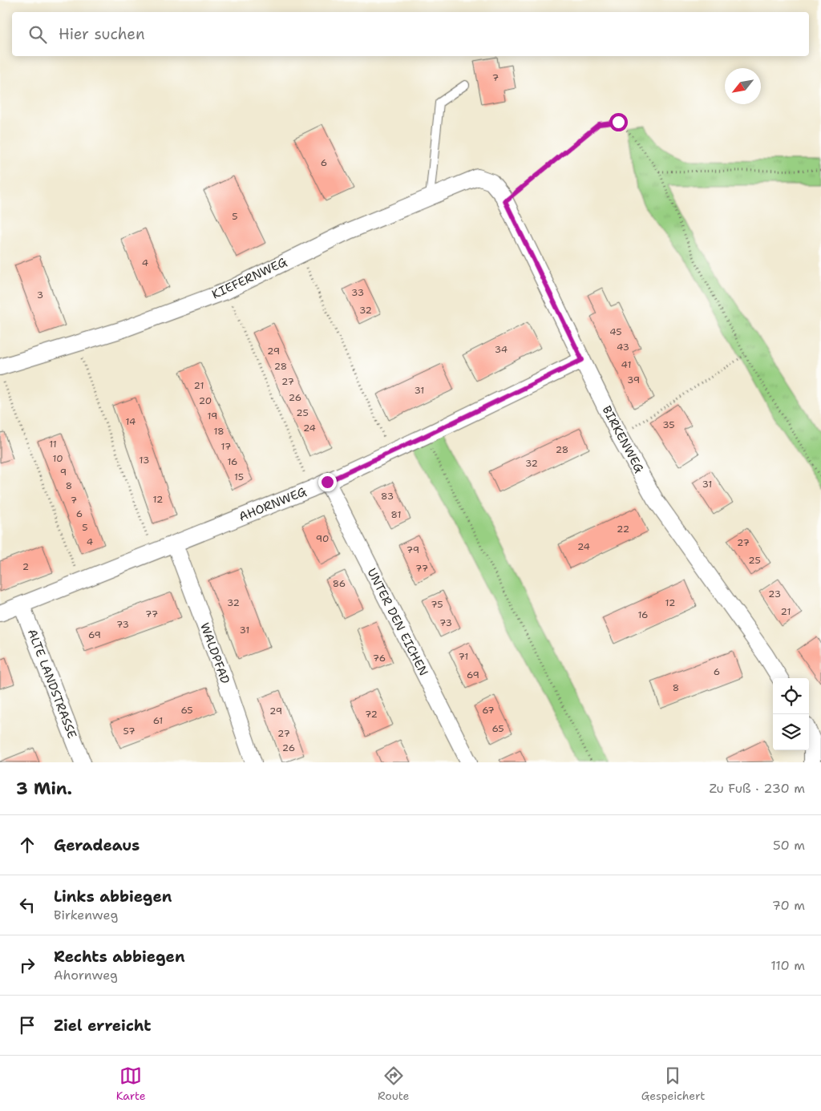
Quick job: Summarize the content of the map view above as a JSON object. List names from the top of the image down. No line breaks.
{"streets":{"street":["KIEFERNWEG","BIRKENWEG","AHORNWEG","UNTER DEN EICHEN","WALDPFAD","ALTE LANDSTRASSE"]},"crossings":[["KIEFERNWEG","BIRKENWEG"],["BIRKENWEG","AHORNWEG"],["AHORNWEG","UNTER DEN EICHEN"],["AHORNWEG","WALDPFAD"],["AHORNWEG","ALTE LANDSTRASSE"]],"house_numbers":["7","6","5","4","33","3","32","45","43","34","29","41","28","39","27","21","31","26","20","25","19","14","35","24","18","11","17","28","10","13","16","32","9","15","31","8","83","12","7","6","81","5","22","90","4","27","24","79","25","2","77","86","23","32","12","75","21","77","16","73","73","31","69","71","76","6","69","8","65","67","29","72","61","65","57","27","26"],"north":"bottom left","page":{"search":"Hier suchen","heading":["3 Min.","Zu Fuß · 230 m"],"list":[["Geradeaus","50 m"],["Links abbiegen","Birkenweg","70 m"],["Rechts abbiegen","Ahornweg","110 m"],"Ziel erreicht"],"nav":["Karte","Route","Gespeichert"]}}
